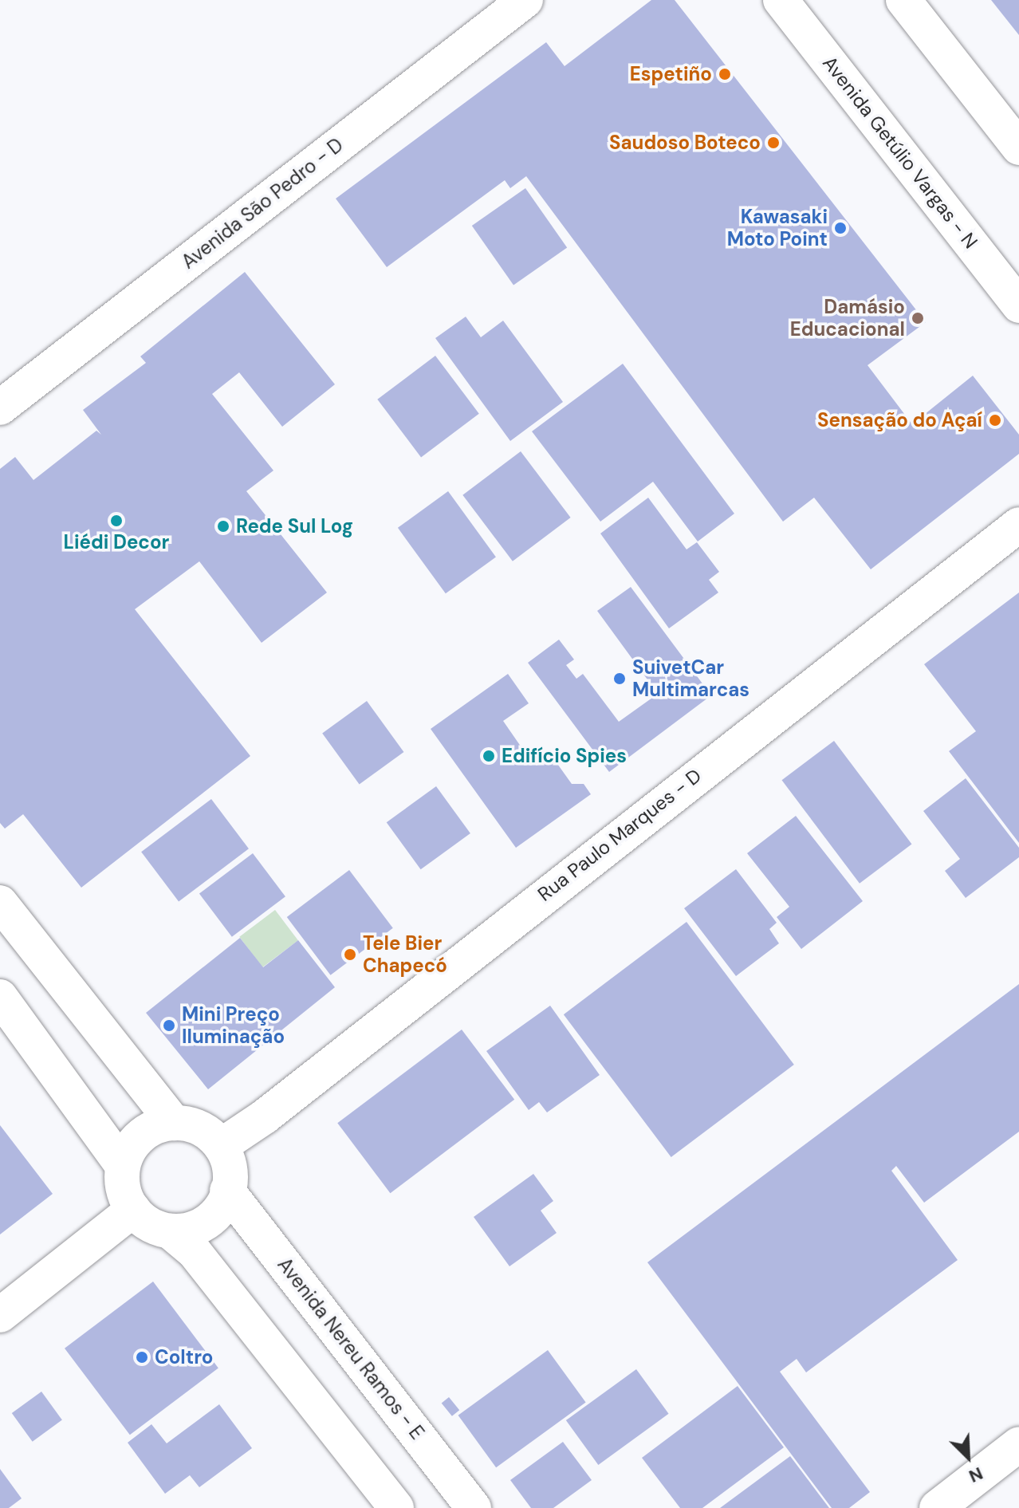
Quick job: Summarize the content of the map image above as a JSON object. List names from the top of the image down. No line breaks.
{"streets":{"street":["Avenida Getúlio Vargas - N","Avenida São Pedro - D","Rua Paulo Marques - D","Avenida Nereu Ramos - E"]},"crossings":[["Rua Paulo Marques - D","Avenida Nereu Ramos - E"]],"places":["Espetiño","Saudoso Boteco","Kawasaki Moto Point","Damásio Educacional","Sensação do Açaí","Liédi Decor","Rede Sul Log","SuivetCar Multimarcas","Edifício Spies","Tele Bier Chapecó","Mini Preço Iluminação","Coltro"],"north":"bottom right"}
